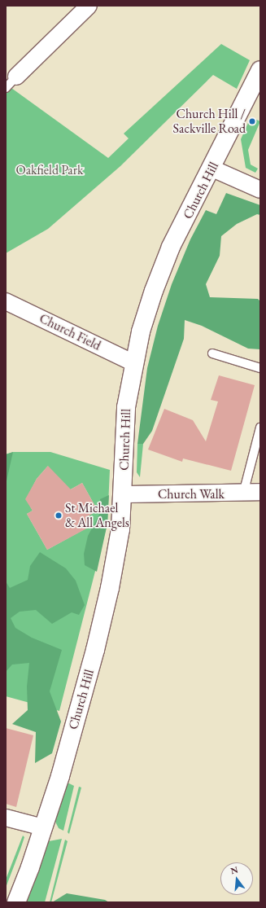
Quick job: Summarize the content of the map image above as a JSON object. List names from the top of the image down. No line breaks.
{"streets":{"main road":["Church Hill"],"street":["Church Field","Church Walk"]},"crossings":[["Church Hill","Church Field"],["Church Hill","Church Walk"]],"parks":["Oakfield Park"],"places":["Church Hill / Sackville Road","St Michael & All Angels"],"north":"top"}
